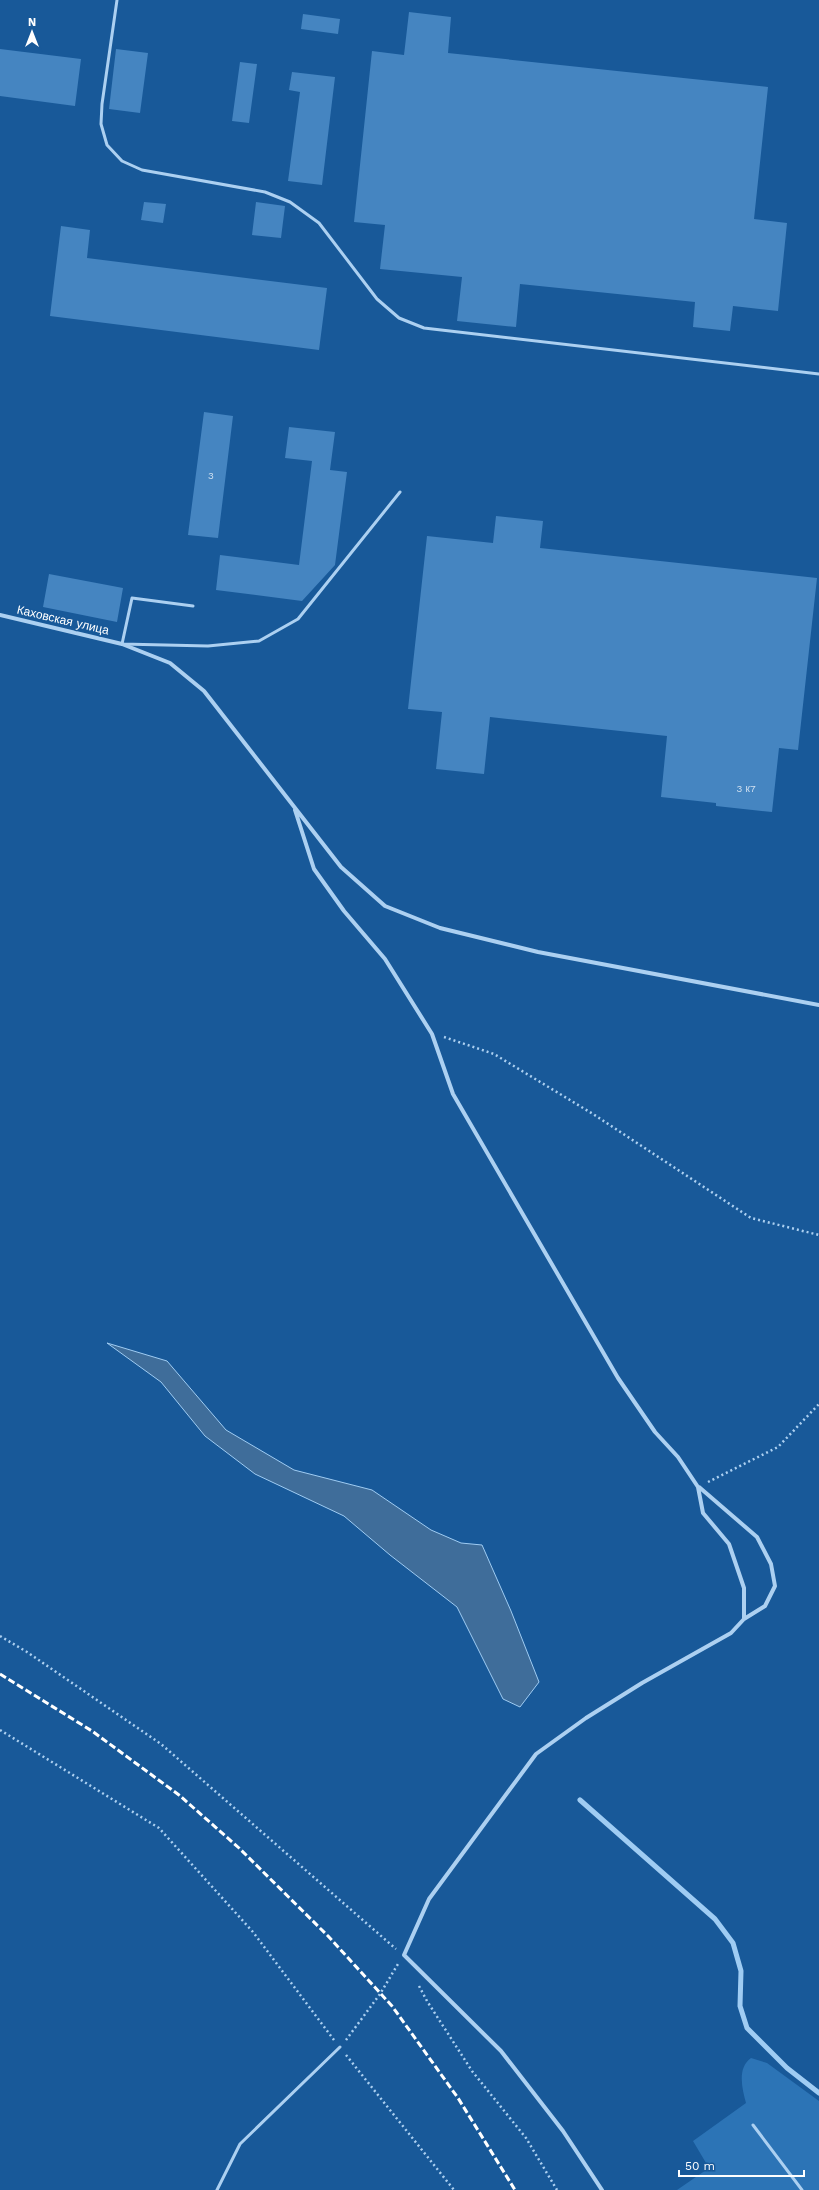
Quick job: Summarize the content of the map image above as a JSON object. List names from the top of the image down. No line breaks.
{"streets":{"street":["Каховская улица"]},"house_numbers":["3","3 к7"],"scale_bar":"50 m","north":"top"}
